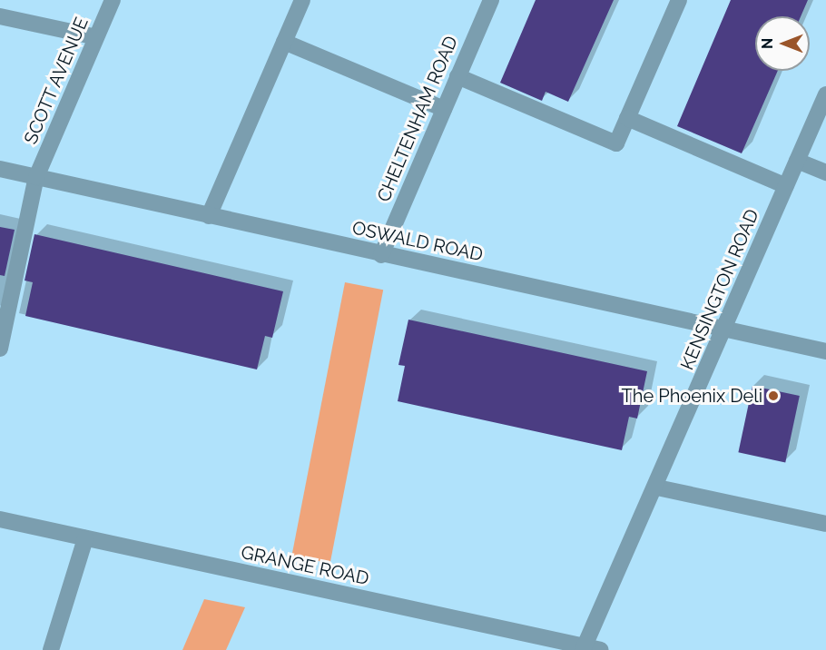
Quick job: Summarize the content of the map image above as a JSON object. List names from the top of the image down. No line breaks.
{"streets":{"street":["SCOTT AVENUE","CHELTENHAM ROAD","OSWALD ROAD","KENSINGTON ROAD","GRANGE ROAD"]},"crossings":[["SCOTT AVENUE","OSWALD ROAD"],["CHELTENHAM ROAD","OSWALD ROAD"],["OSWALD ROAD","KENSINGTON ROAD"],["KENSINGTON ROAD","GRANGE ROAD"]],"places":["The Phoenix Deli"],"north":"left"}
